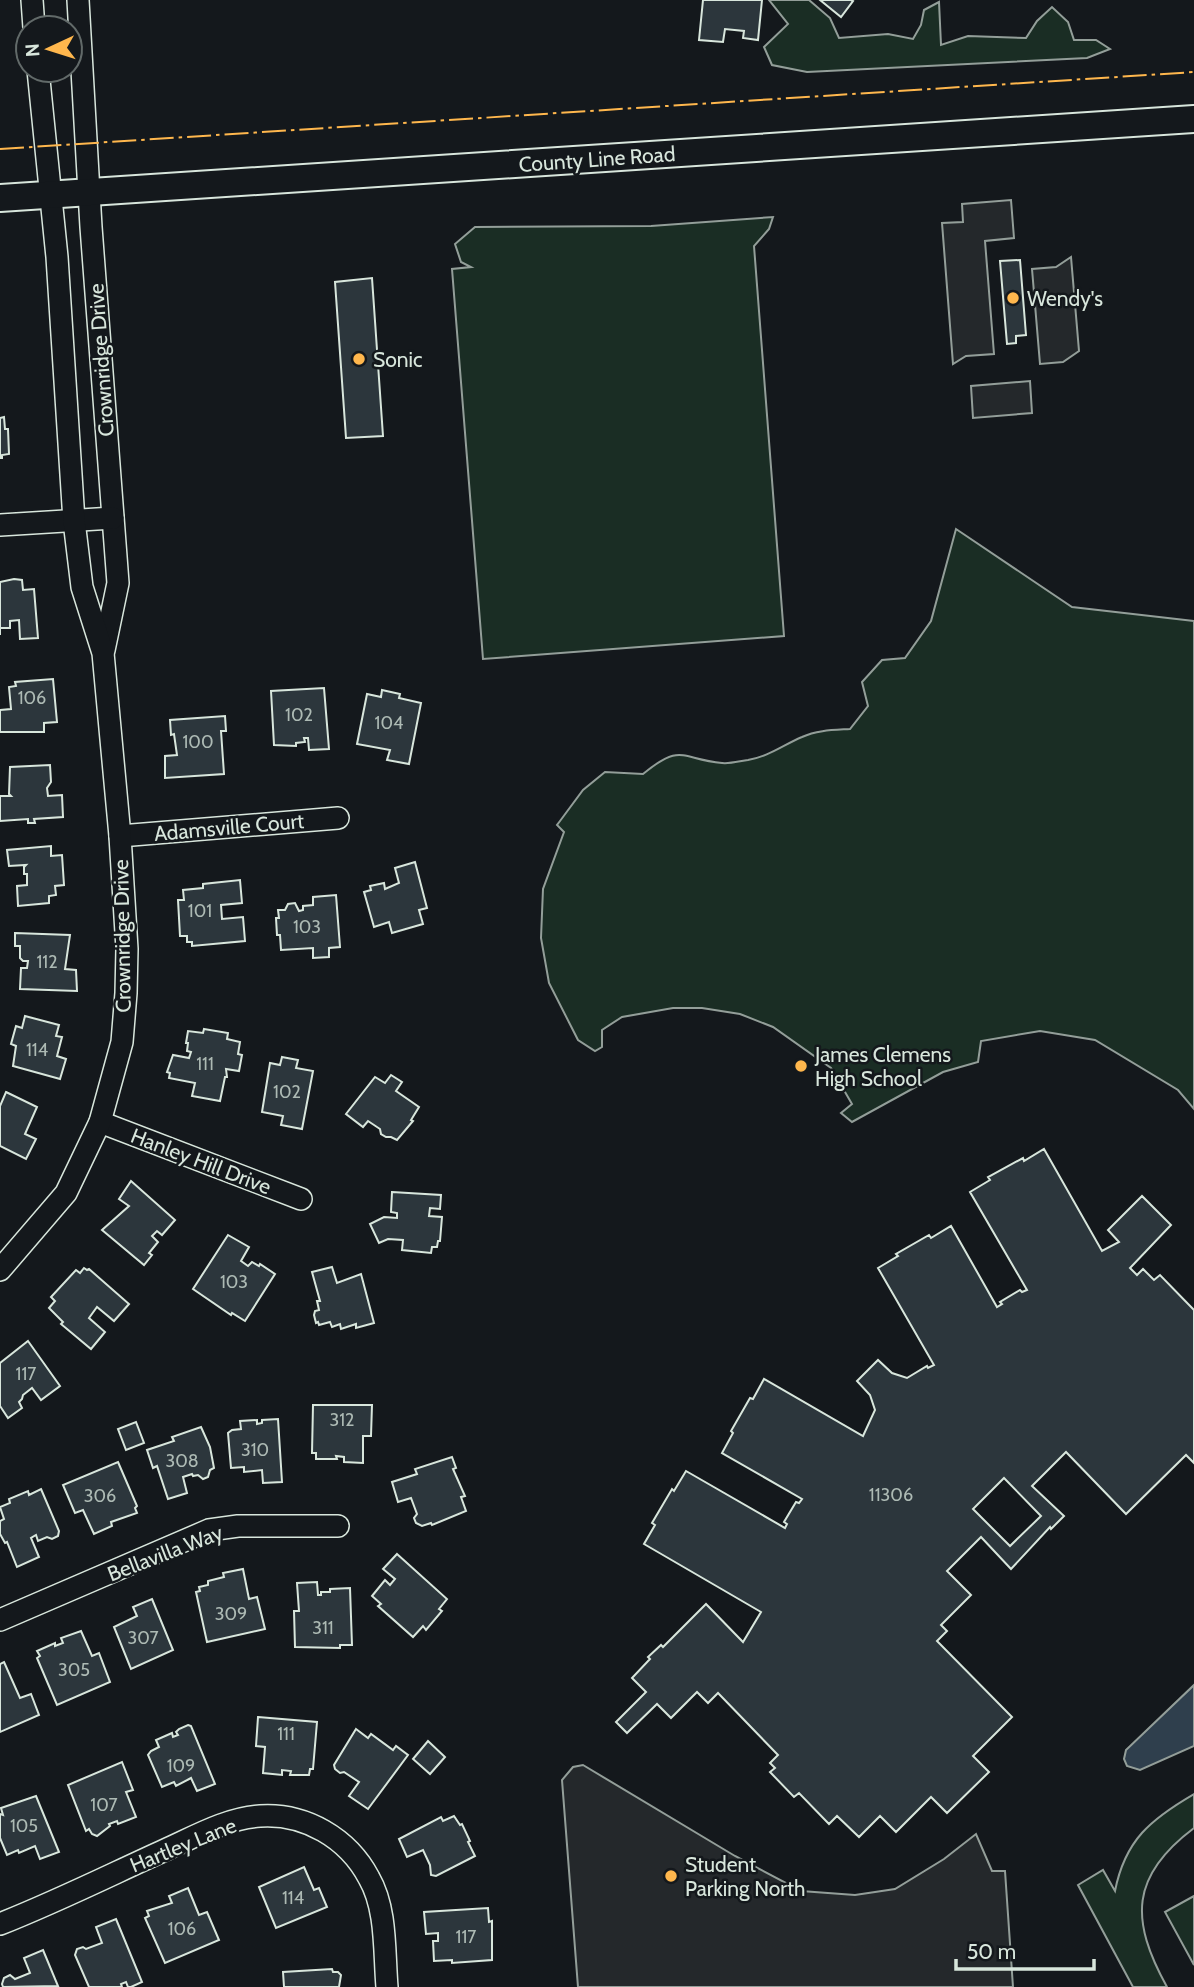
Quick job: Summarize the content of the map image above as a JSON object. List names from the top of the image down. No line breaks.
{"streets":{"main road":["County Line Road"],"street":["Crownridge Drive","Adamsville Court","Hanley Hill Drive","Bellavilla Way","Hartley Lane"]},"crossings":[["County Line Road","Crownridge Drive"],["Crownridge Drive","Adamsville Court"],["Crownridge Drive","Hanley Hill Drive"]],"places":["Wendy's","Sonic","James Clemens High School","Student Parking North"],"house_numbers":["106","102","104","100","101","103","112","114","111","102","103","117","312","310","308","11306","306","309","311","307","305","111","109","107","105","114","106","117"],"scale_bar":"50 m","north":"left"}
